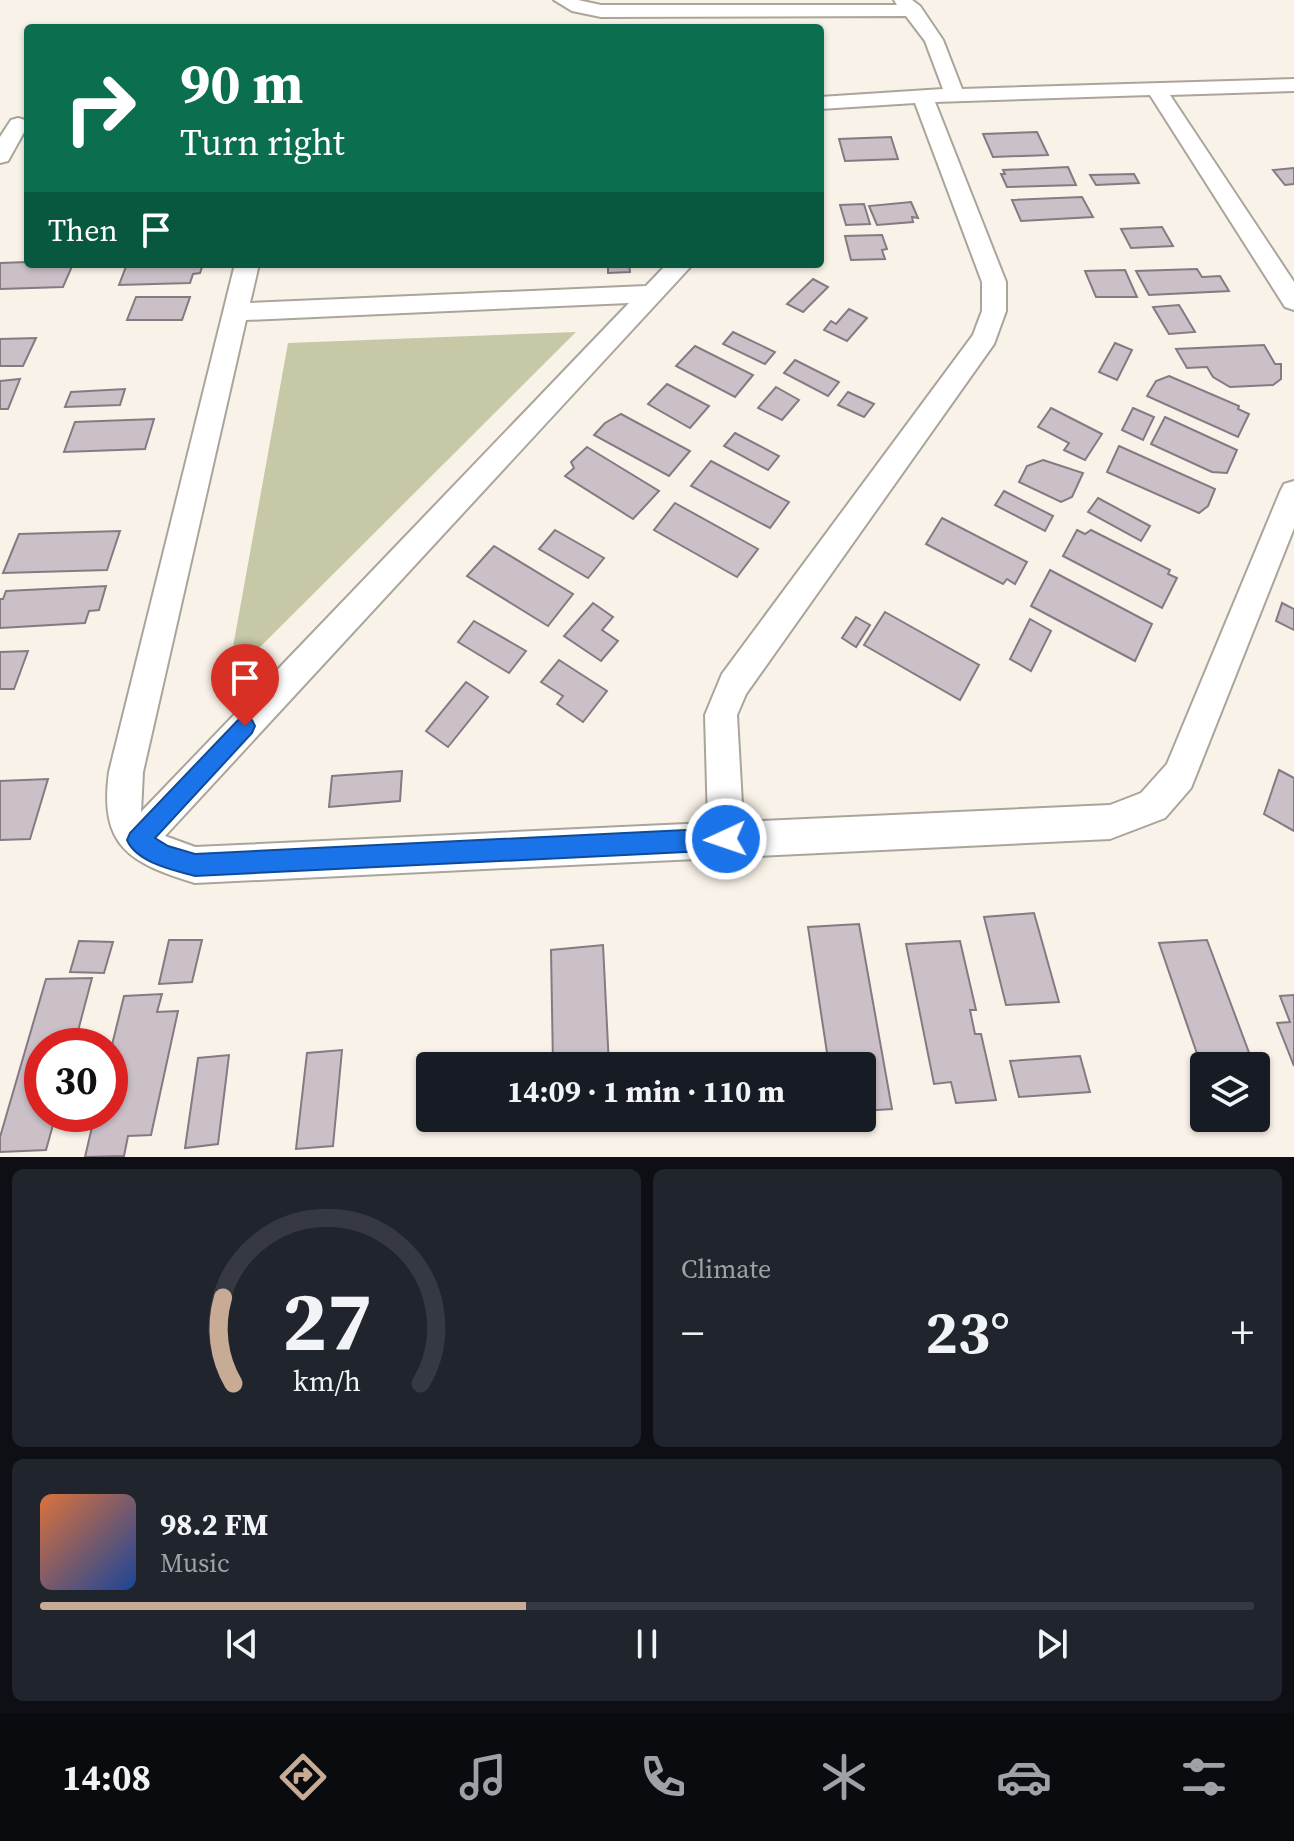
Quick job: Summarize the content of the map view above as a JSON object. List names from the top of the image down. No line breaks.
{"page":{"turn":["90 m","Turn right"],"then":"Then","limit":"30","trip":"14:09 · 1 min · 110 m","tile":"Climate","heat":["−","23°","+"],"song":["98.2 FM","Music"],"tabs":"14:08","gauge":["27","km/h"]}}
